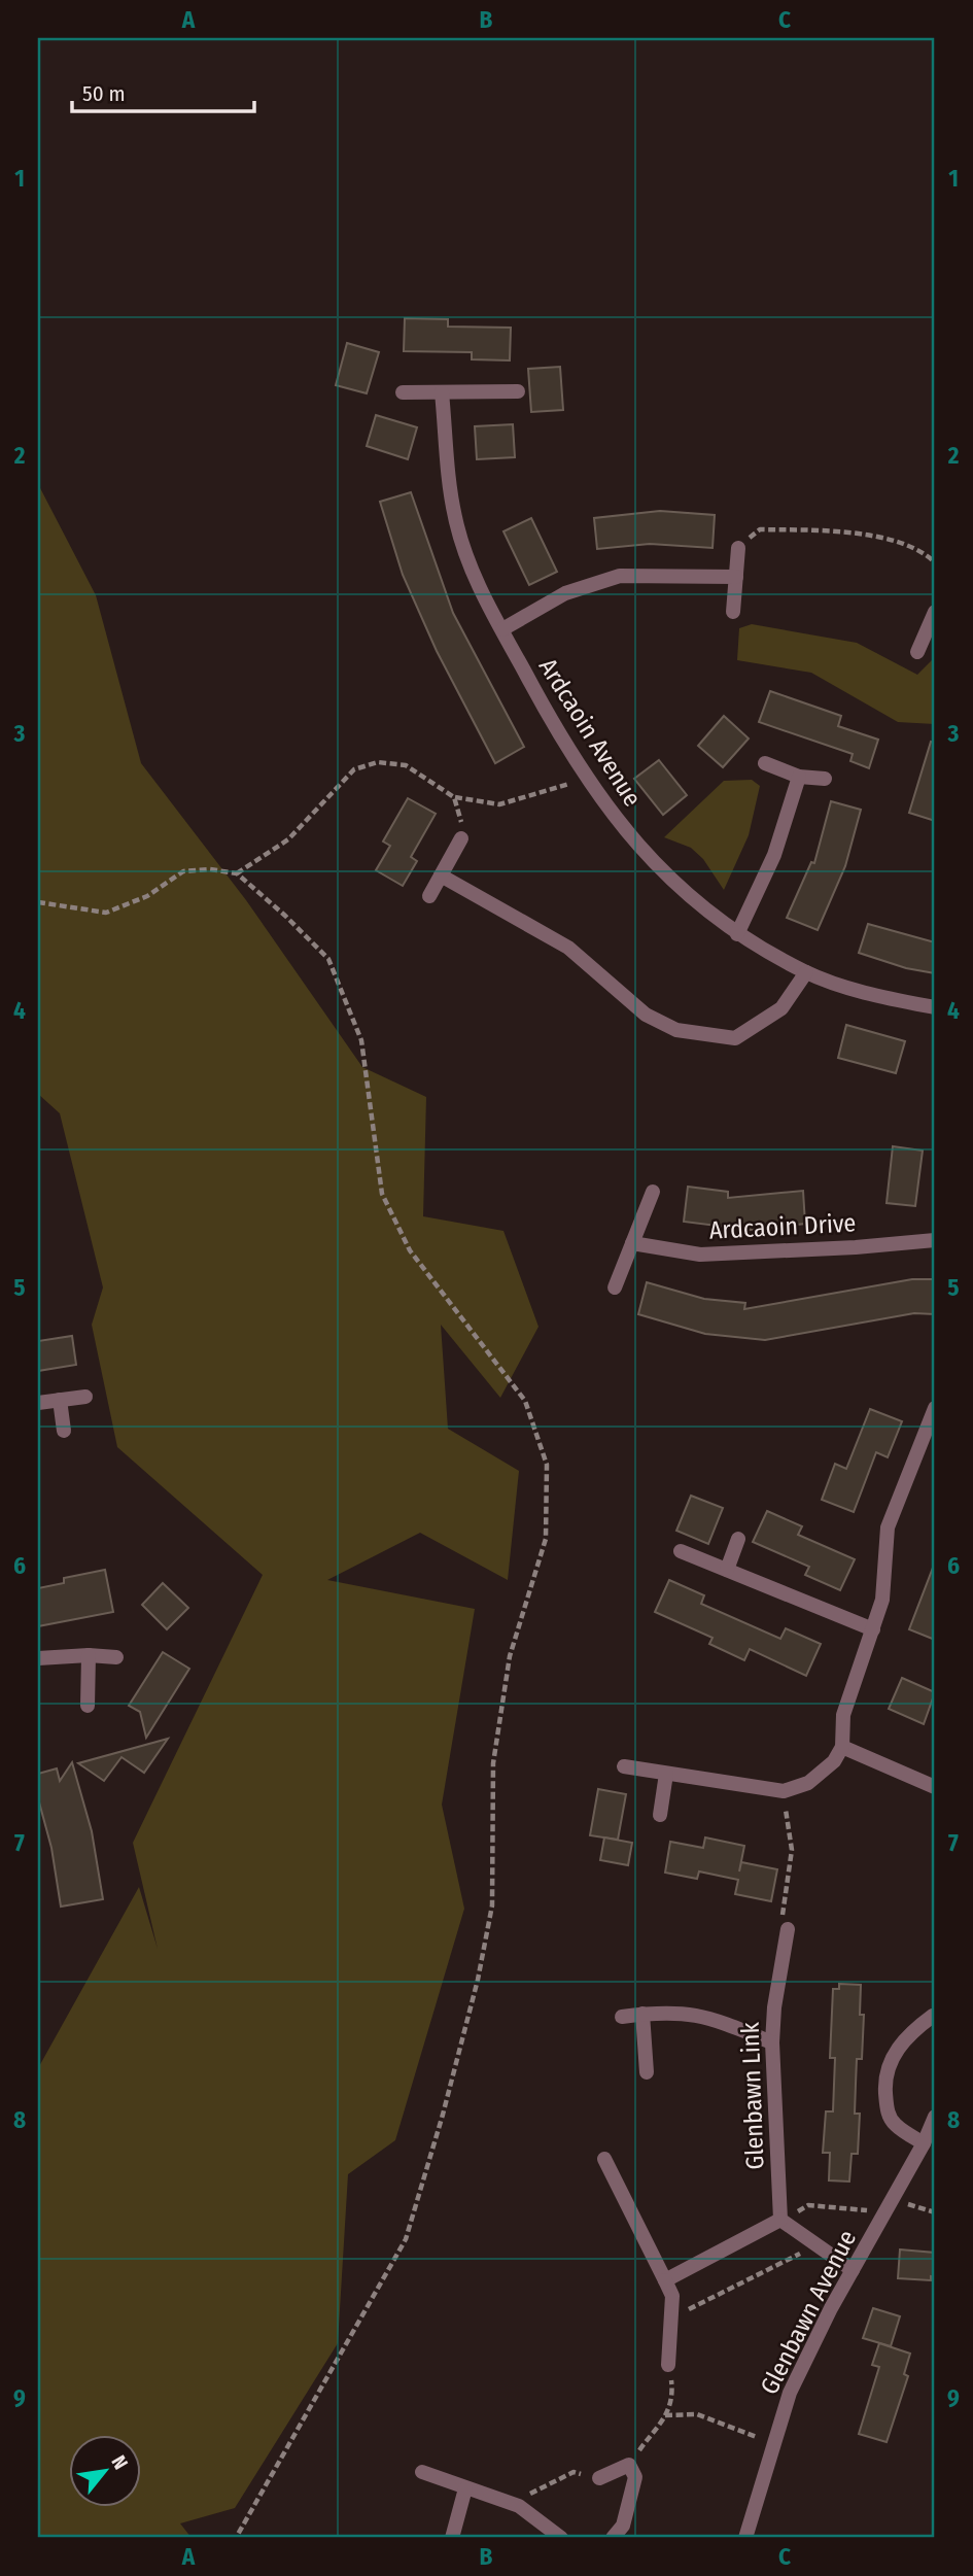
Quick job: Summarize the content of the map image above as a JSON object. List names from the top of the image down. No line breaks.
{"streets":{"street":["Ardcaoin Avenue","Ardcaoin Drive","Glenbawn Link","Glenbawn Avenue"]},"scale_bar":"50 m","north":"top right","grid":{"columns":["A","B","C"],"rows":["1","2","3","4","5","6","7","8","9"]}}
